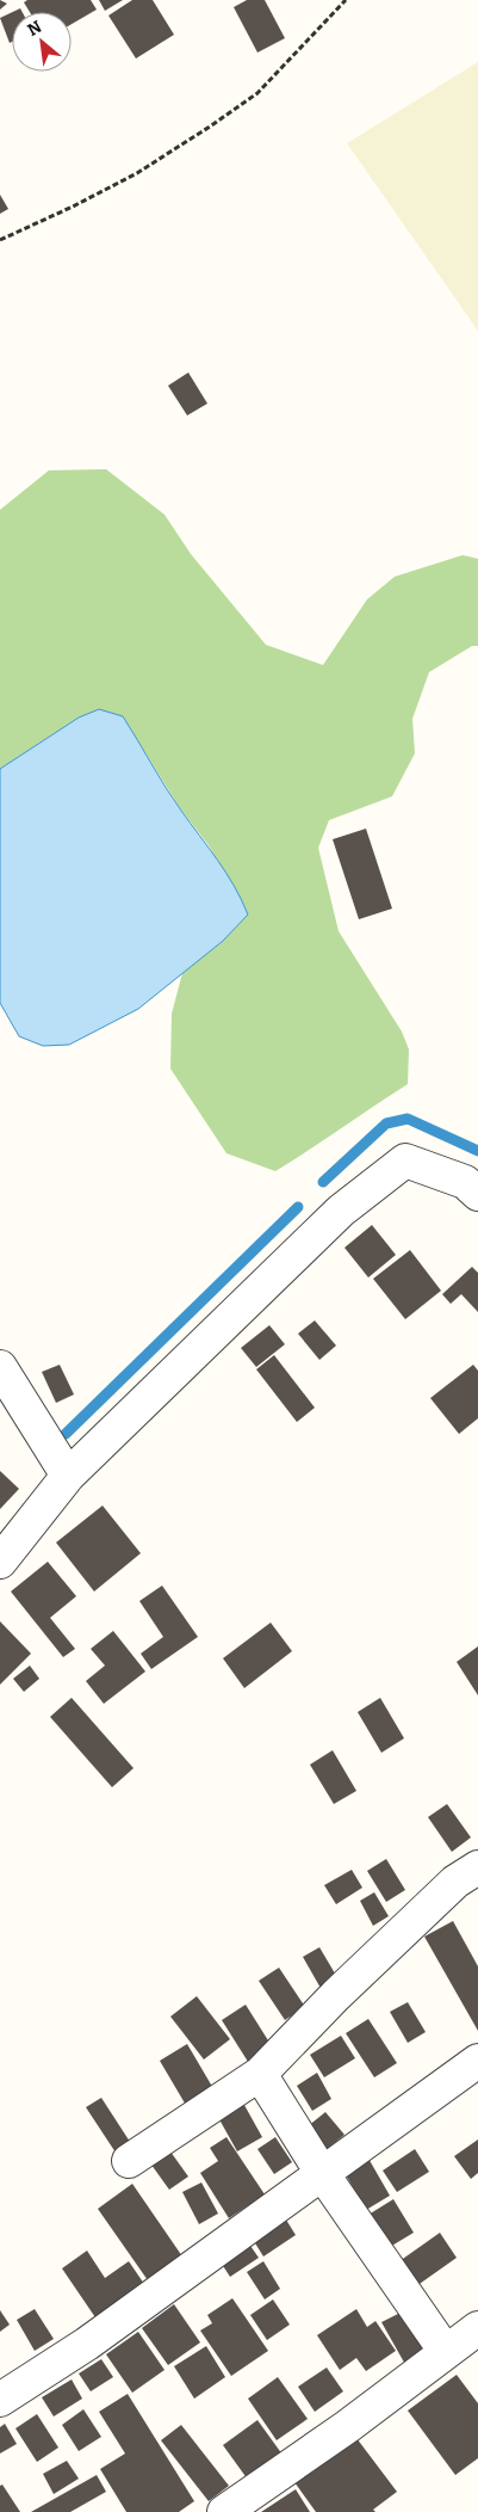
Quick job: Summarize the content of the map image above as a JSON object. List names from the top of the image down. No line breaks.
{"north":"top left"}
